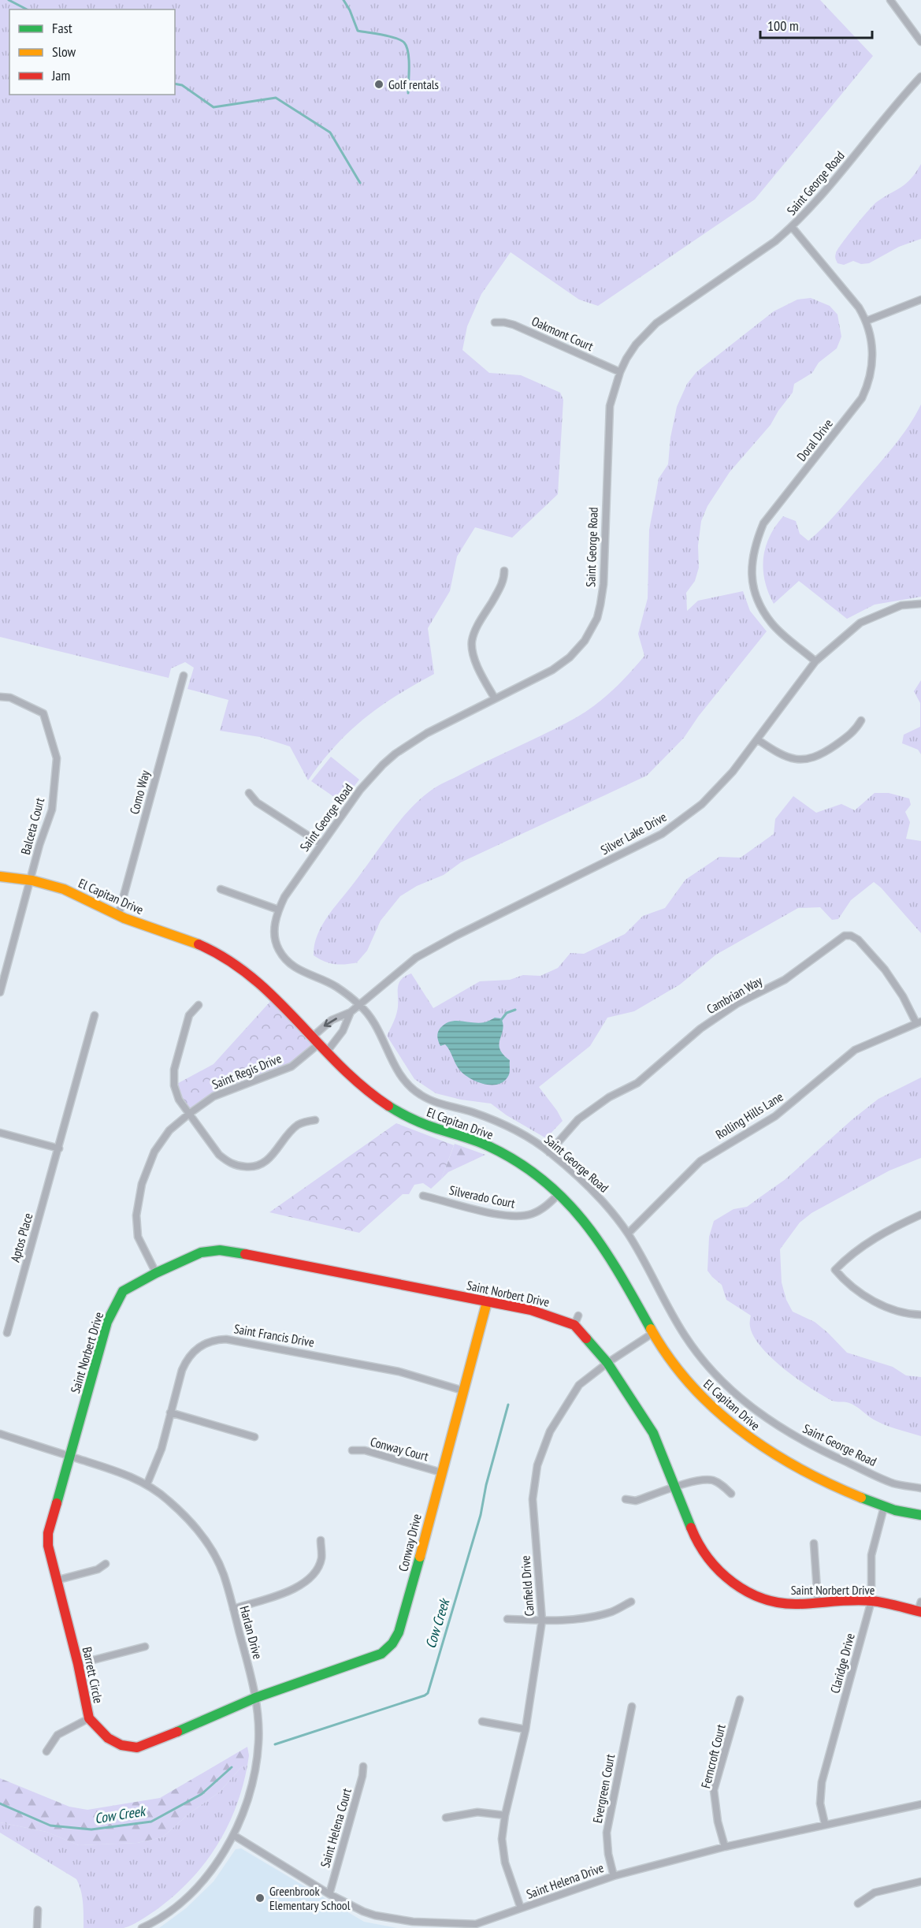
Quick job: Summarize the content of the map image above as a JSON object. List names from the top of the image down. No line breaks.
{"streets":{"street":["Saint George Road","Oakmont Court","Doral Drive","Como Way","Balceta Court","Silver Lake Drive","El Capitan Drive","Cambrian Way","Saint Regis Drive","Rolling Hills Lane","Silverado Court","Aptos Place","Saint Norbert Drive","Saint Francis Drive","Conway Court","Conway Drive","Canfield Drive","Harlan Drive","Claridge Drive","Barrett Circle","Ferncroft Court","Evergreen Court","Saint Helena Court","Saint Helena Drive"]},"crossings":[["Saint George Road","Oakmont Court"],["Saint George Road","Doral Drive"],["Saint George Road","Silver Lake Drive"],["Saint George Road","Cambrian Way"],["Saint George Road","Rolling Hills Lane"],["Doral Drive","Silver Lake Drive"],["Como Way","El Capitan Drive"],["Balceta Court","El Capitan Drive"],["Silver Lake Drive","Saint Regis Drive"],["El Capitan Drive","Saint Regis Drive"],["El Capitan Drive","Silverado Court"],["El Capitan Drive","Canfield Drive"],["El Capitan Drive","Claridge Drive"],["Cambrian Way","Rolling Hills Lane"],["Saint Regis Drive","Saint Norbert Drive"],["Saint Norbert Drive","Conway Drive"],["Saint Norbert Drive","Canfield Drive"],["Saint Norbert Drive","Harlan Drive"],["Saint Norbert Drive","Claridge Drive"],["Saint Norbert Drive","Barrett Circle"],["Saint Francis Drive","Conway Drive"],["Saint Francis Drive","Harlan Drive"],["Conway Court","Conway Drive"],["Conway Drive","Harlan Drive"],["Conway Drive","Barrett Circle"],["Canfield Drive","Saint Helena Drive"],["Harlan Drive","Barrett Circle"],["Harlan Drive","Saint Helena Drive"],["Claridge Drive","Saint Helena Drive"],["Ferncroft Court","Saint Helena Drive"],["Evergreen Court","Saint Helena Drive"],["Saint Helena Court","Saint Helena Drive"]],"water":["Cow Creek"],"places":["Golf rentals","Greenbrook Elementary School"],"legend":["Fast","Slow","Jam"],"scale_bar":"100 m"}
